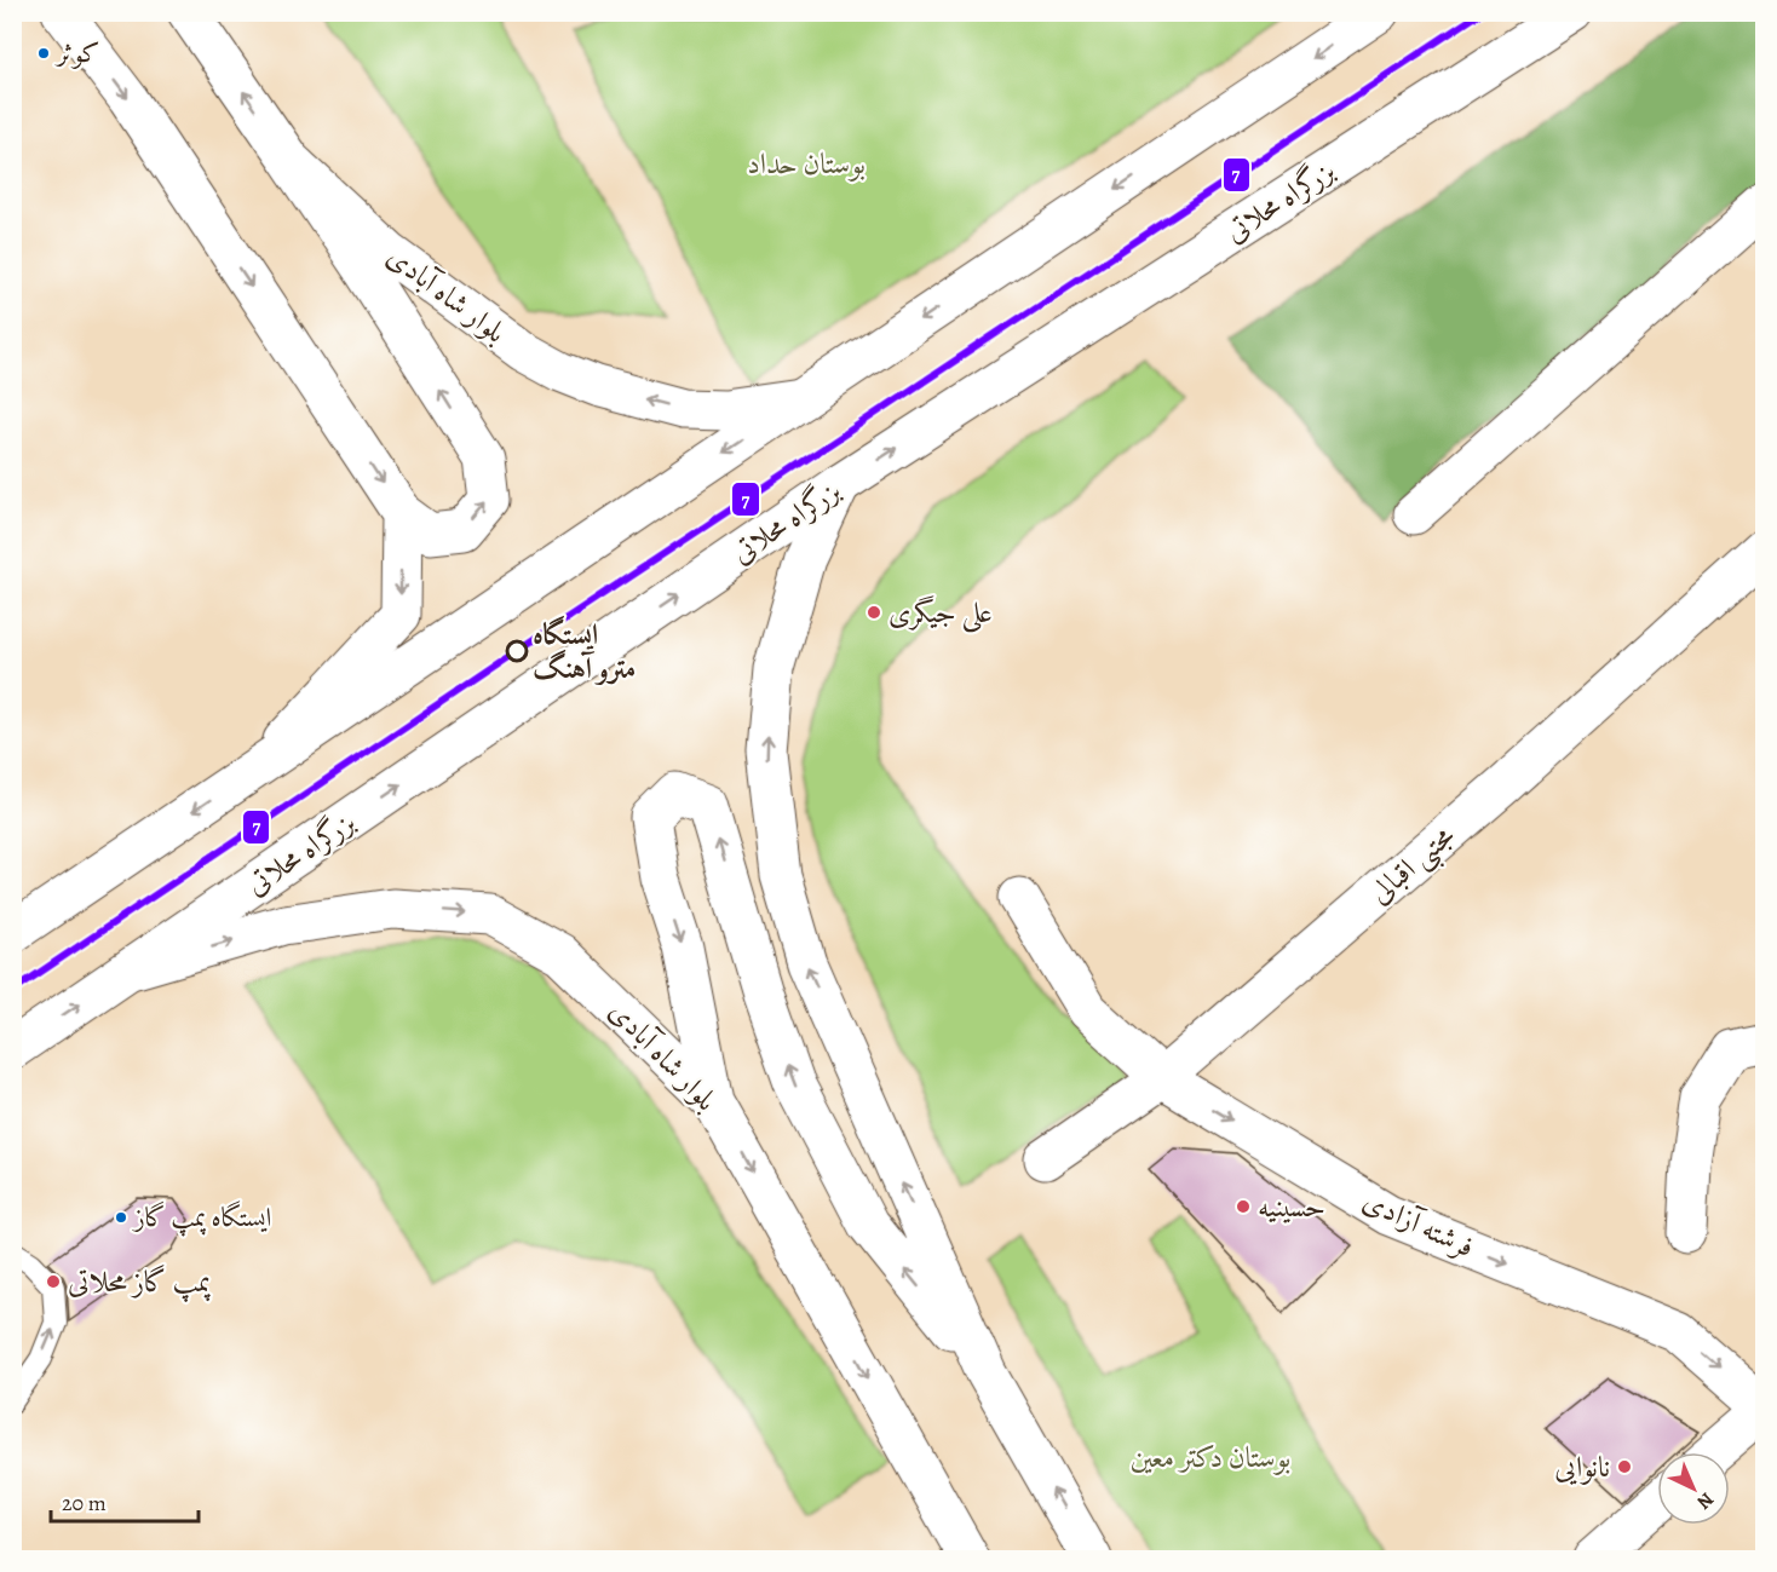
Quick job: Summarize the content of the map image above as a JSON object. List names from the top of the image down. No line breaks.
{"streets":{"main road":["بزرگراه محلاتی","بلوار شاه آبادی","مجتبی اقبالی","فرشته آزادی"]},"crossings":[["بزرگراه محلاتی","بلوار شاه آبادی"],["مجتبی اقبالی","فرشته آزادی"]],"one_way":["فرشته آزادی"],"parks":["بوستان حداد","بوستان دکتر معین"],"places":["کوثر","علی جیگری","ایستگاه مترو آهنگ","حسینیه","ایستگاه پمپ گاز","پمپ گاز محلاتی","نانوایی"],"lines":["transit line 7"],"scale_bar":"20 m","north":"bottom right"}
